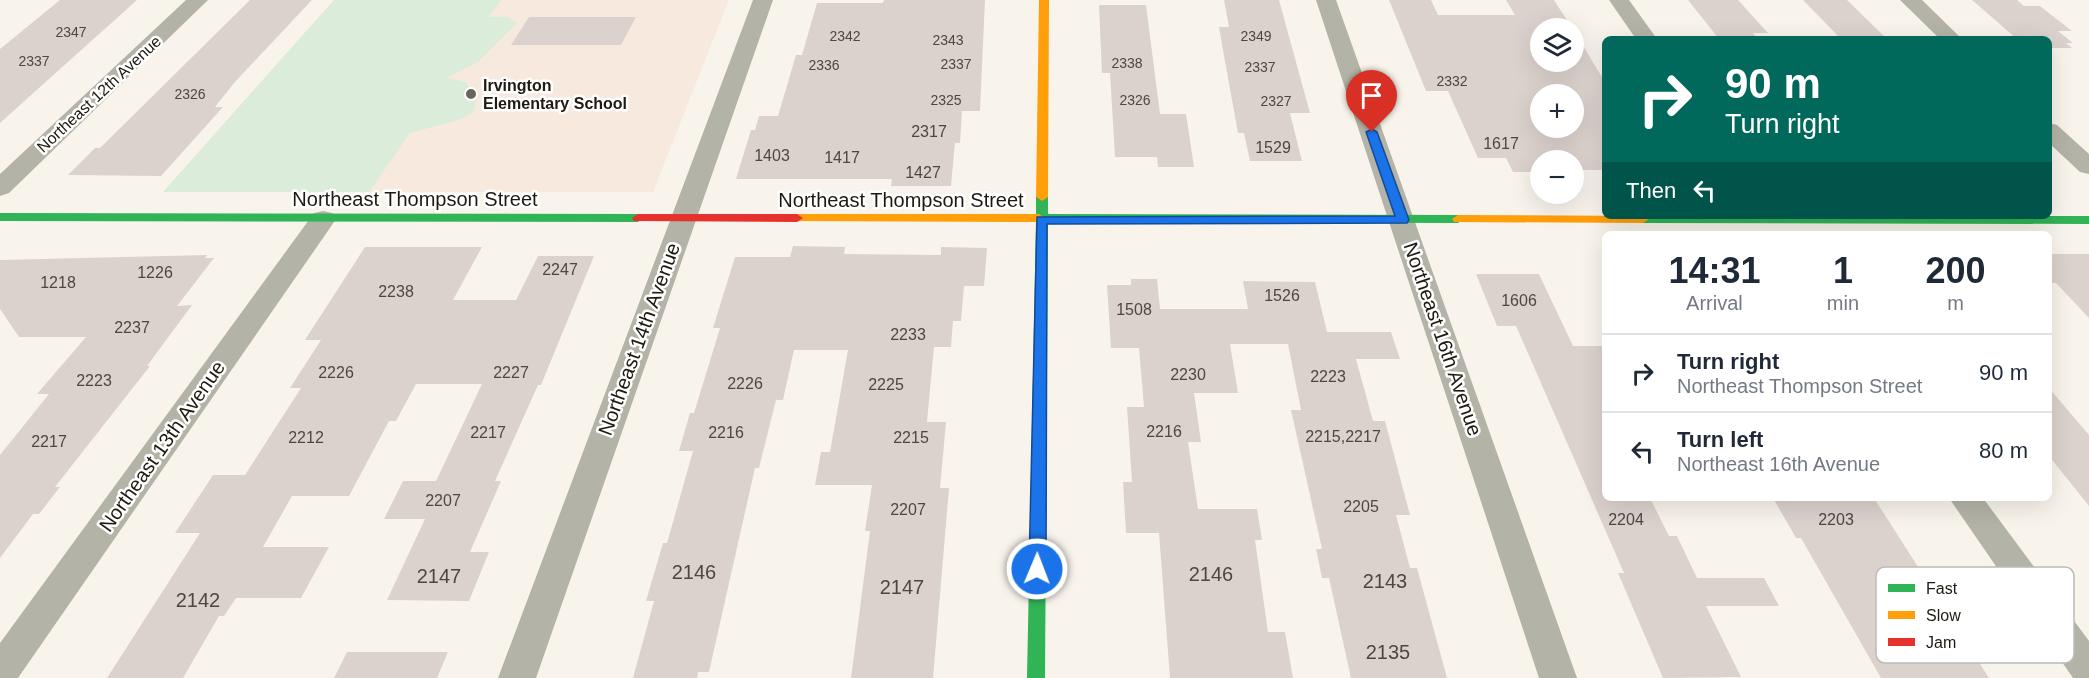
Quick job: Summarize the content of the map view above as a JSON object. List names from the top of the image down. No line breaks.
{"streets":{"street":["Northeast 12th Avenue","Northeast Thompson Street","Northeast 14th Avenue","Northeast 16th Avenue","Northeast 13th Avenue"]},"crossings":[["Northeast Thompson Street","Northeast 14th Avenue"],["Northeast Thompson Street","Northeast 16th Avenue"],["Northeast Thompson Street","Northeast 13th Avenue"]],"places":["Irvington Elementary School"],"house_numbers":["2347","2342","2349","2343","2337","2338","2337","2336","2337","2332","2326","2325","2326","2327","2317","1617","1529","1403","1417","1427","2247","1226","1218","2238","1526","1606","1508","2237","2233","2226","2227","2230","2223","2223","2226","2225","2216","2217","2216","2215,2217","2212","2215","2217","2207","2205","2207","2204","2203","2146","2146","2147","2143","2147","2142","2135"],"legend":["Fast","Slow","Jam"],"page":{"map_buttons":["+","−"],"turn":["90 m","Turn right"],"then":"Then","eta":["14:31","Arrival","1","min","200","m"],"list":[{"name":"Turn right","note":"Northeast Thompson Street","value":"90 m"},{"name":"Turn left","note":"Northeast 16th Avenue","value":"80 m"}]}}
